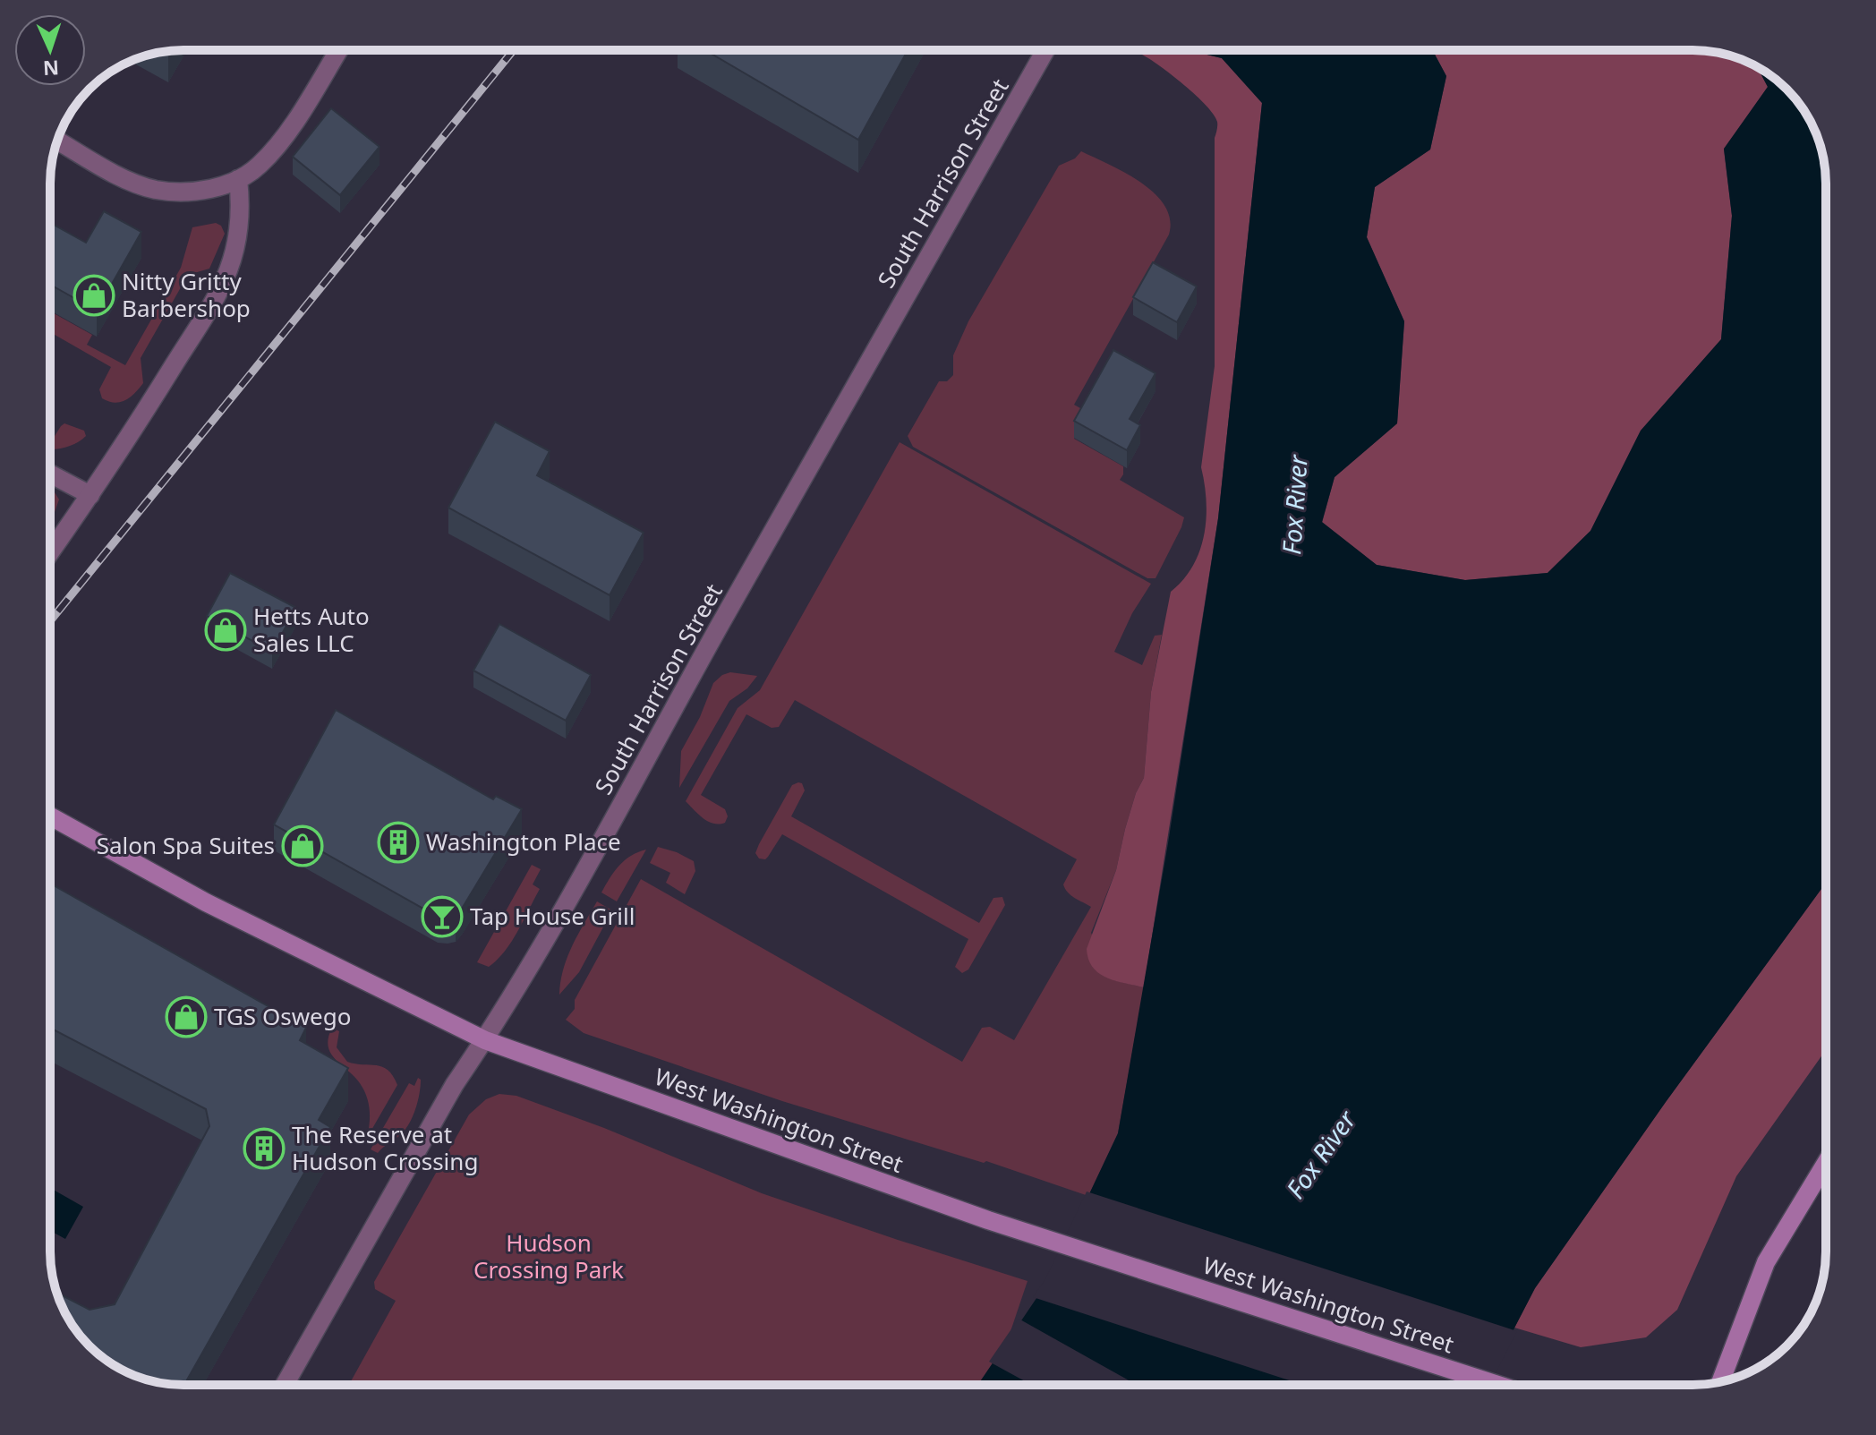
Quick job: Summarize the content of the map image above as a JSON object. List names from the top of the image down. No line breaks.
{"streets":{"main road":["West Washington Street"],"street":["South Harrison Street"]},"crossings":[["South Harrison Street","West Washington Street"]],"water":["Fox River"],"parks":["Hudson Crossing Park"],"places":{"shop":["Nitty Gritty Barbershop","Hetts Auto Sales LLC","Salon Spa Suites","TGS Oswego"],"building":["Washington Place","The Reserve at Hudson Crossing"],"bar":["Tap House Grill"]},"north":"bottom"}
